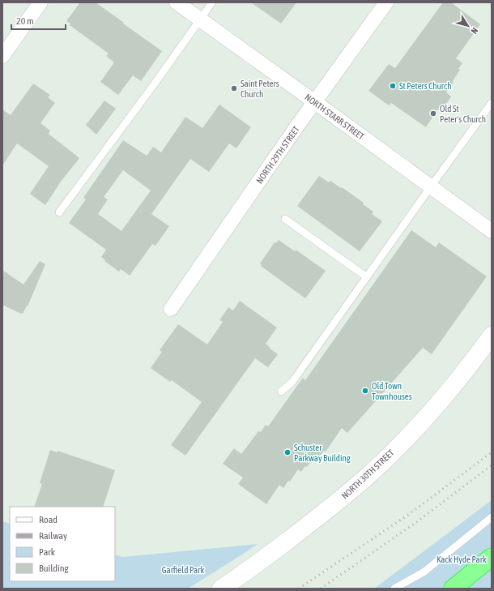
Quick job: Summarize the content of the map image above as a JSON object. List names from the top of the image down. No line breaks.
{"streets":{"main road":["NORTH 30TH STREET"],"street":["NORTH STARR STREET","NORTH 29TH STREET"]},"crossings":[["NORTH STARR STREET","NORTH 29TH STREET"]],"parks":["Kack Hyde Park","Garfield Park"],"places":["St Peters Church","Saint Peters Church","Old St Peter's Church","Old Town Townhouses","Schuster Parkway Building"],"legend":["Road","Railway","Park","Building"],"scale_bar":"20 m","north":"bottom right"}
